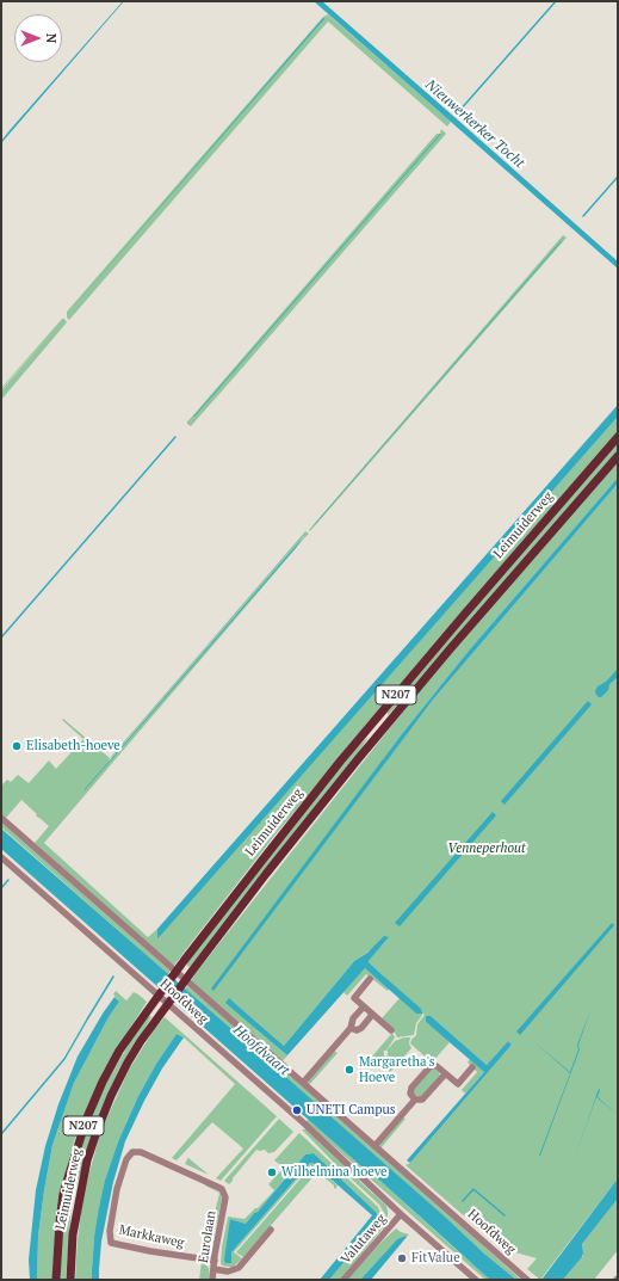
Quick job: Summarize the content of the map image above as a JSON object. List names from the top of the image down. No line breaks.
{"streets":{"main road":["Leimuiderweg","N207"],"street":["Hoofdweg","Markkaweg","Eurolaan","Valutaweg"]},"crossings":[["Hoofdweg","Valutaweg"],["Markkaweg","Eurolaan"]],"water":["Nieuwerkerker Tocht","Hoofdvaart"],"parks":["Venneperhout"],"places":["Elisabeth-hoeve","Margaretha's Hoeve","UNETI Campus","Wilhelmina hoeve","FitValue"],"north":"right"}
